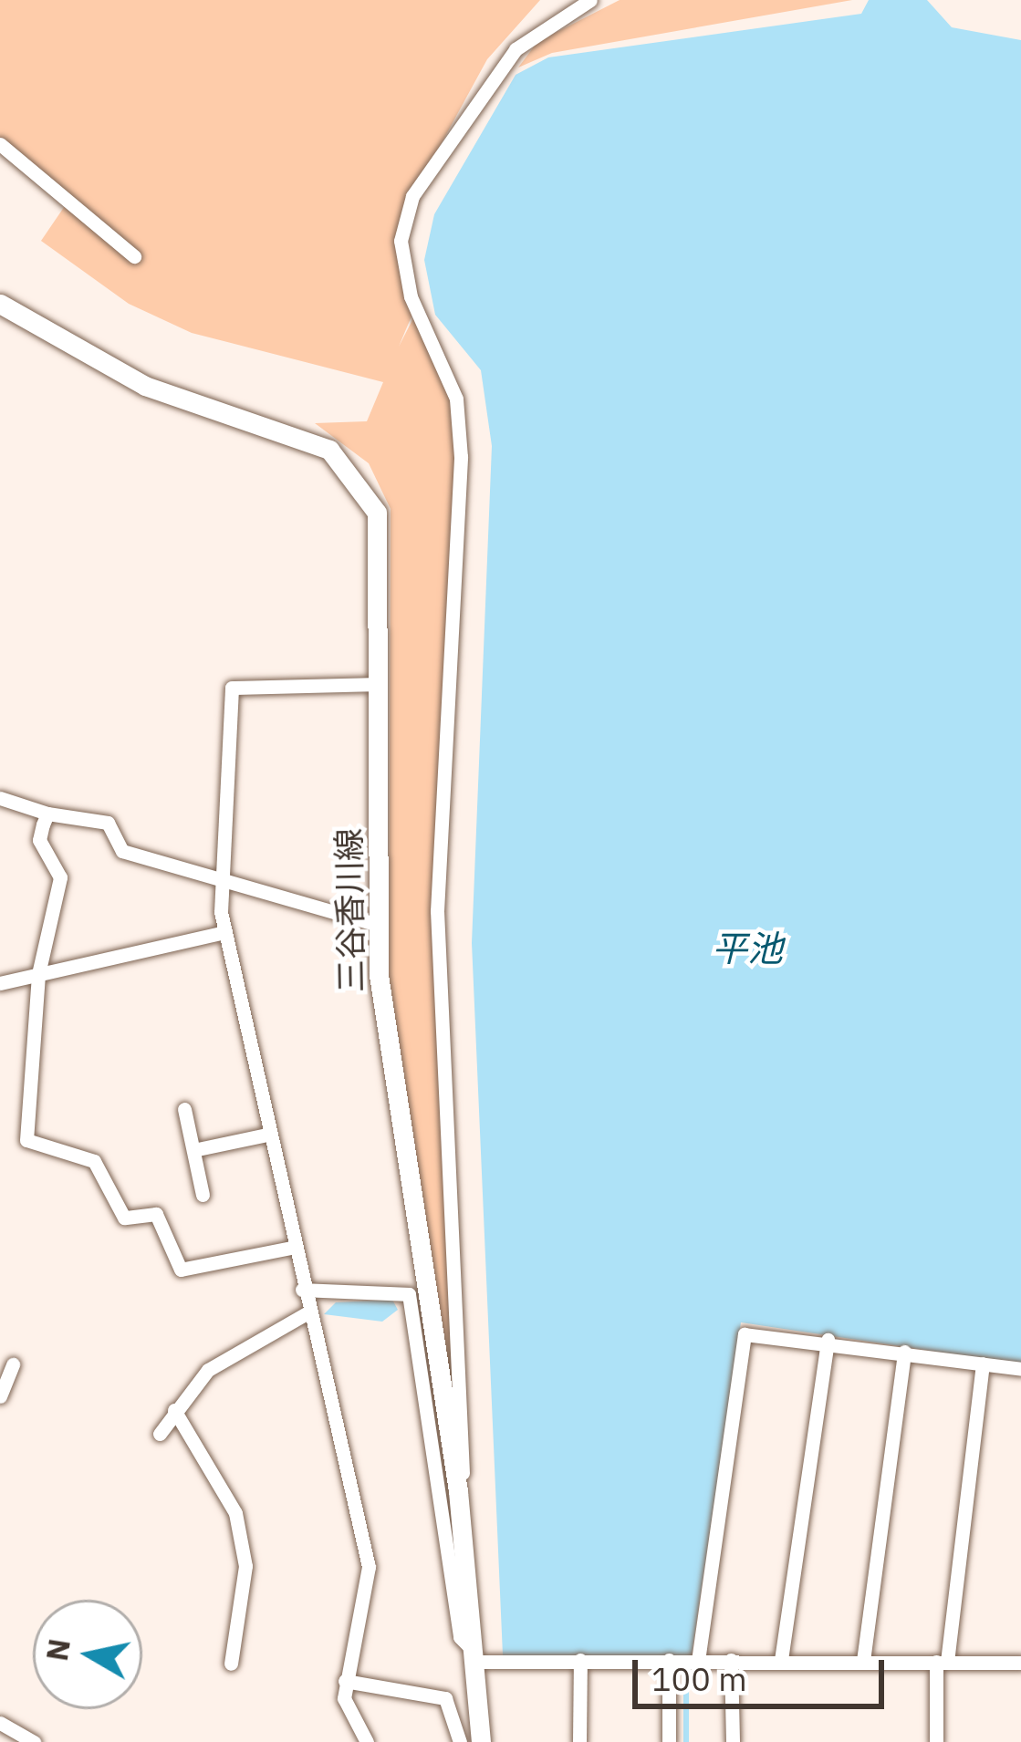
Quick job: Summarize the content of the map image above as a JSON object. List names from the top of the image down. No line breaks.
{"streets":{"main road":["三谷香川線"]},"water":["平池"],"scale_bar":"100 m","north":"left"}
